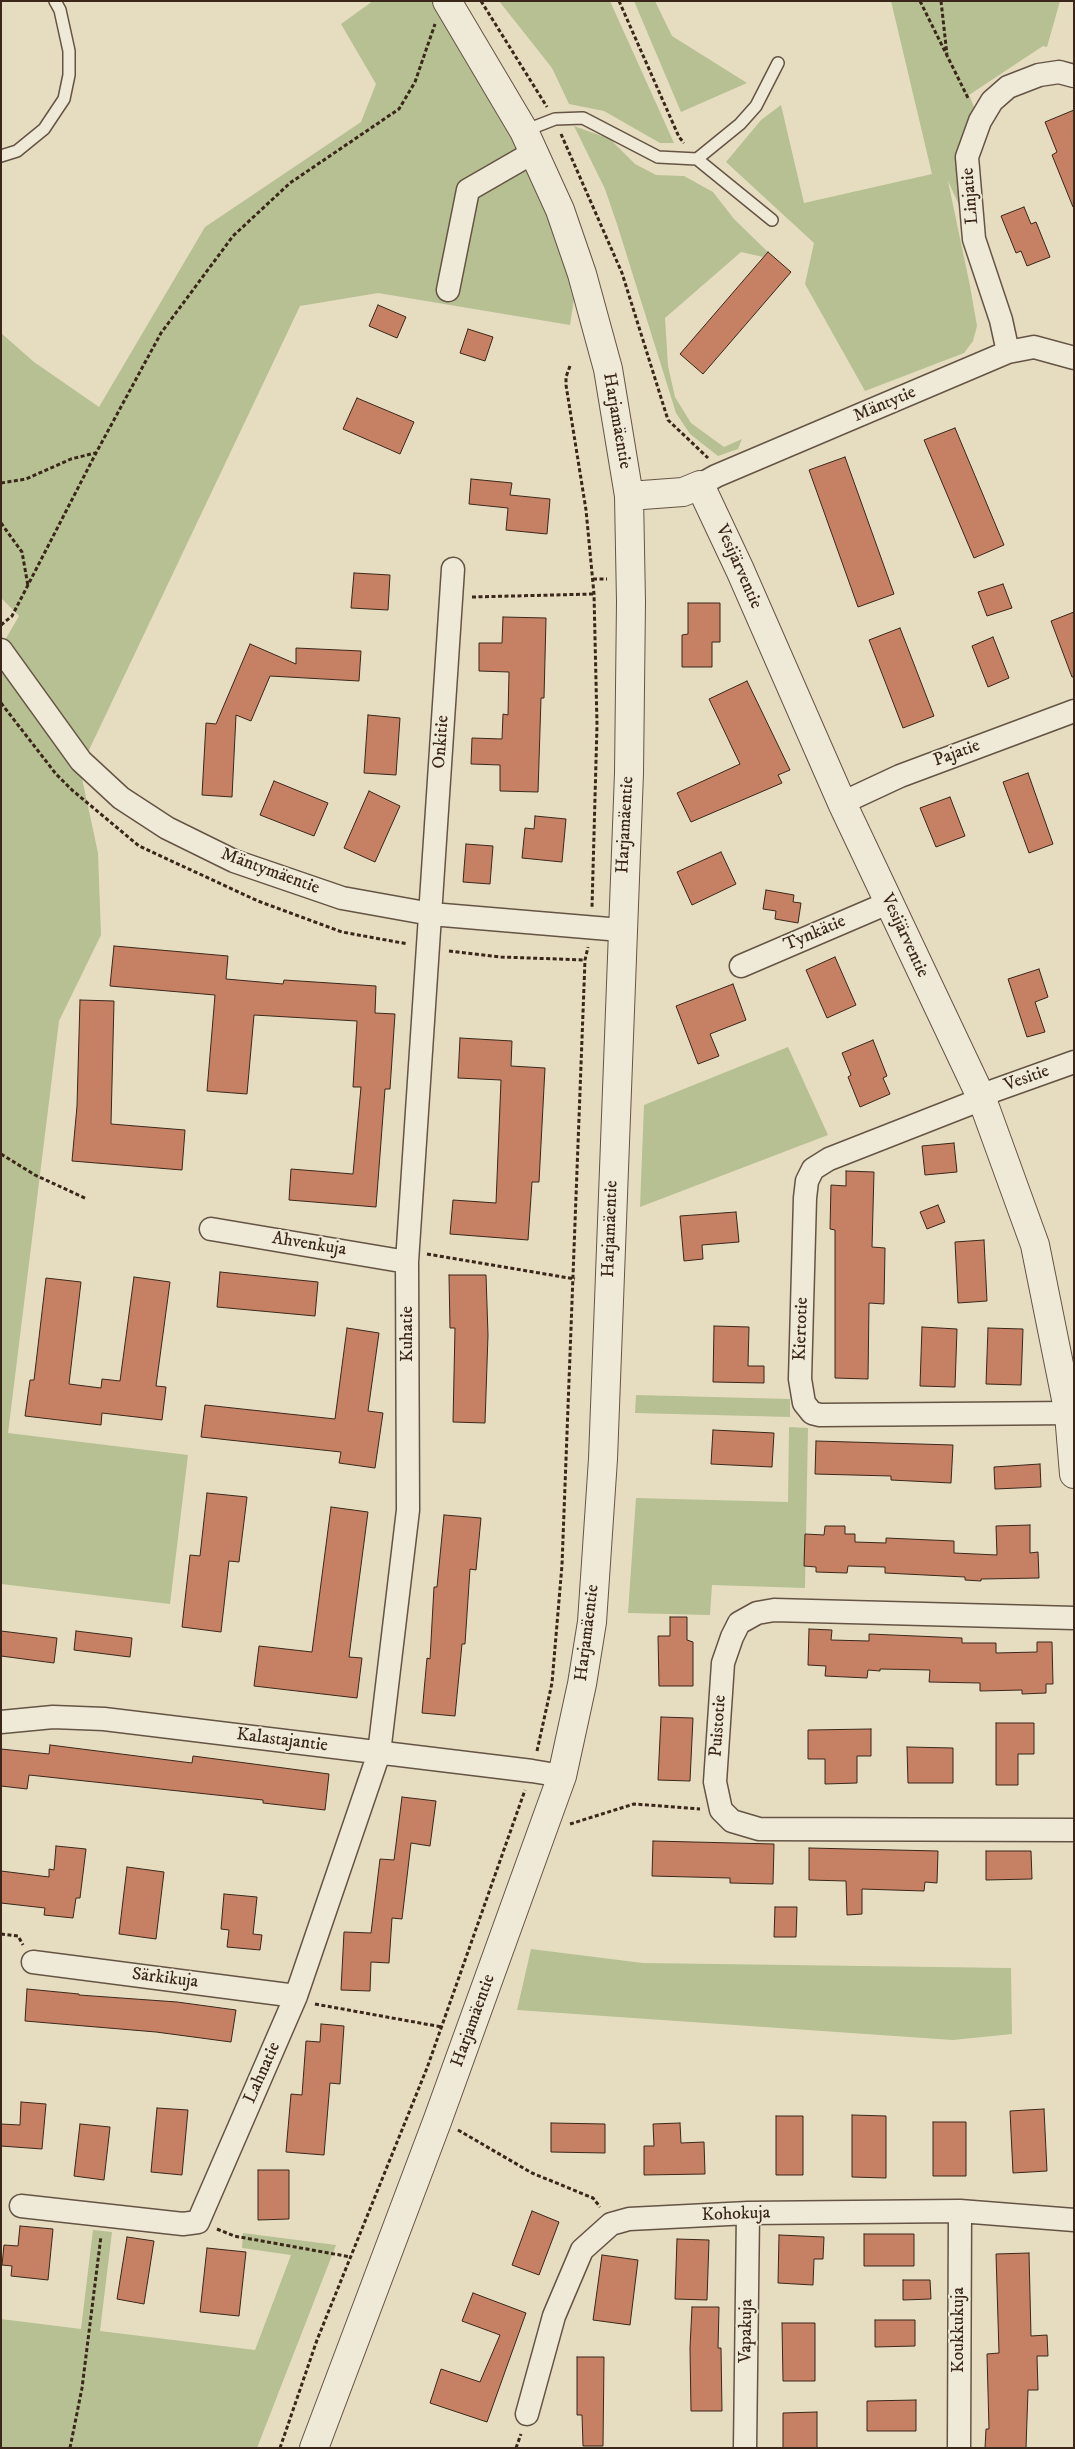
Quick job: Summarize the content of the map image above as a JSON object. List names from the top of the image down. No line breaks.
{"streets":{"street":["Linjatie","Mäntytie","Harjamäentie","Vesijärventie","Onkitie","Pajatie","Mäntymäentie","Tynkätie","Vesitie","Ahvenkuja","Kiertotie","Kuhatie","Puistotie","Kalastajantie","Särkikuja","Lahnatie","Kohokuja","Koukkukuja","Vapakuja"]},"crossings":[["Linjatie","Mäntytie"],["Mäntytie","Vesijärventie"],["Harjamäentie","Mäntymäentie"],["Harjamäentie","Kalastajantie"],["Vesijärventie","Pajatie"],["Vesijärventie","Tynkätie"],["Vesijärventie","Vesitie"],["Vesijärventie","Kiertotie"],["Onkitie","Mäntymäentie"],["Onkitie","Kuhatie"],["Mäntymäentie","Kuhatie"],["Vesitie","Kiertotie"],["Ahvenkuja","Kuhatie"],["Kuhatie","Kalastajantie"],["Kuhatie","Lahnatie"],["Kalastajantie","Lahnatie"],["Särkikuja","Lahnatie"],["Kohokuja","Koukkukuja"],["Kohokuja","Vapakuja"]]}
